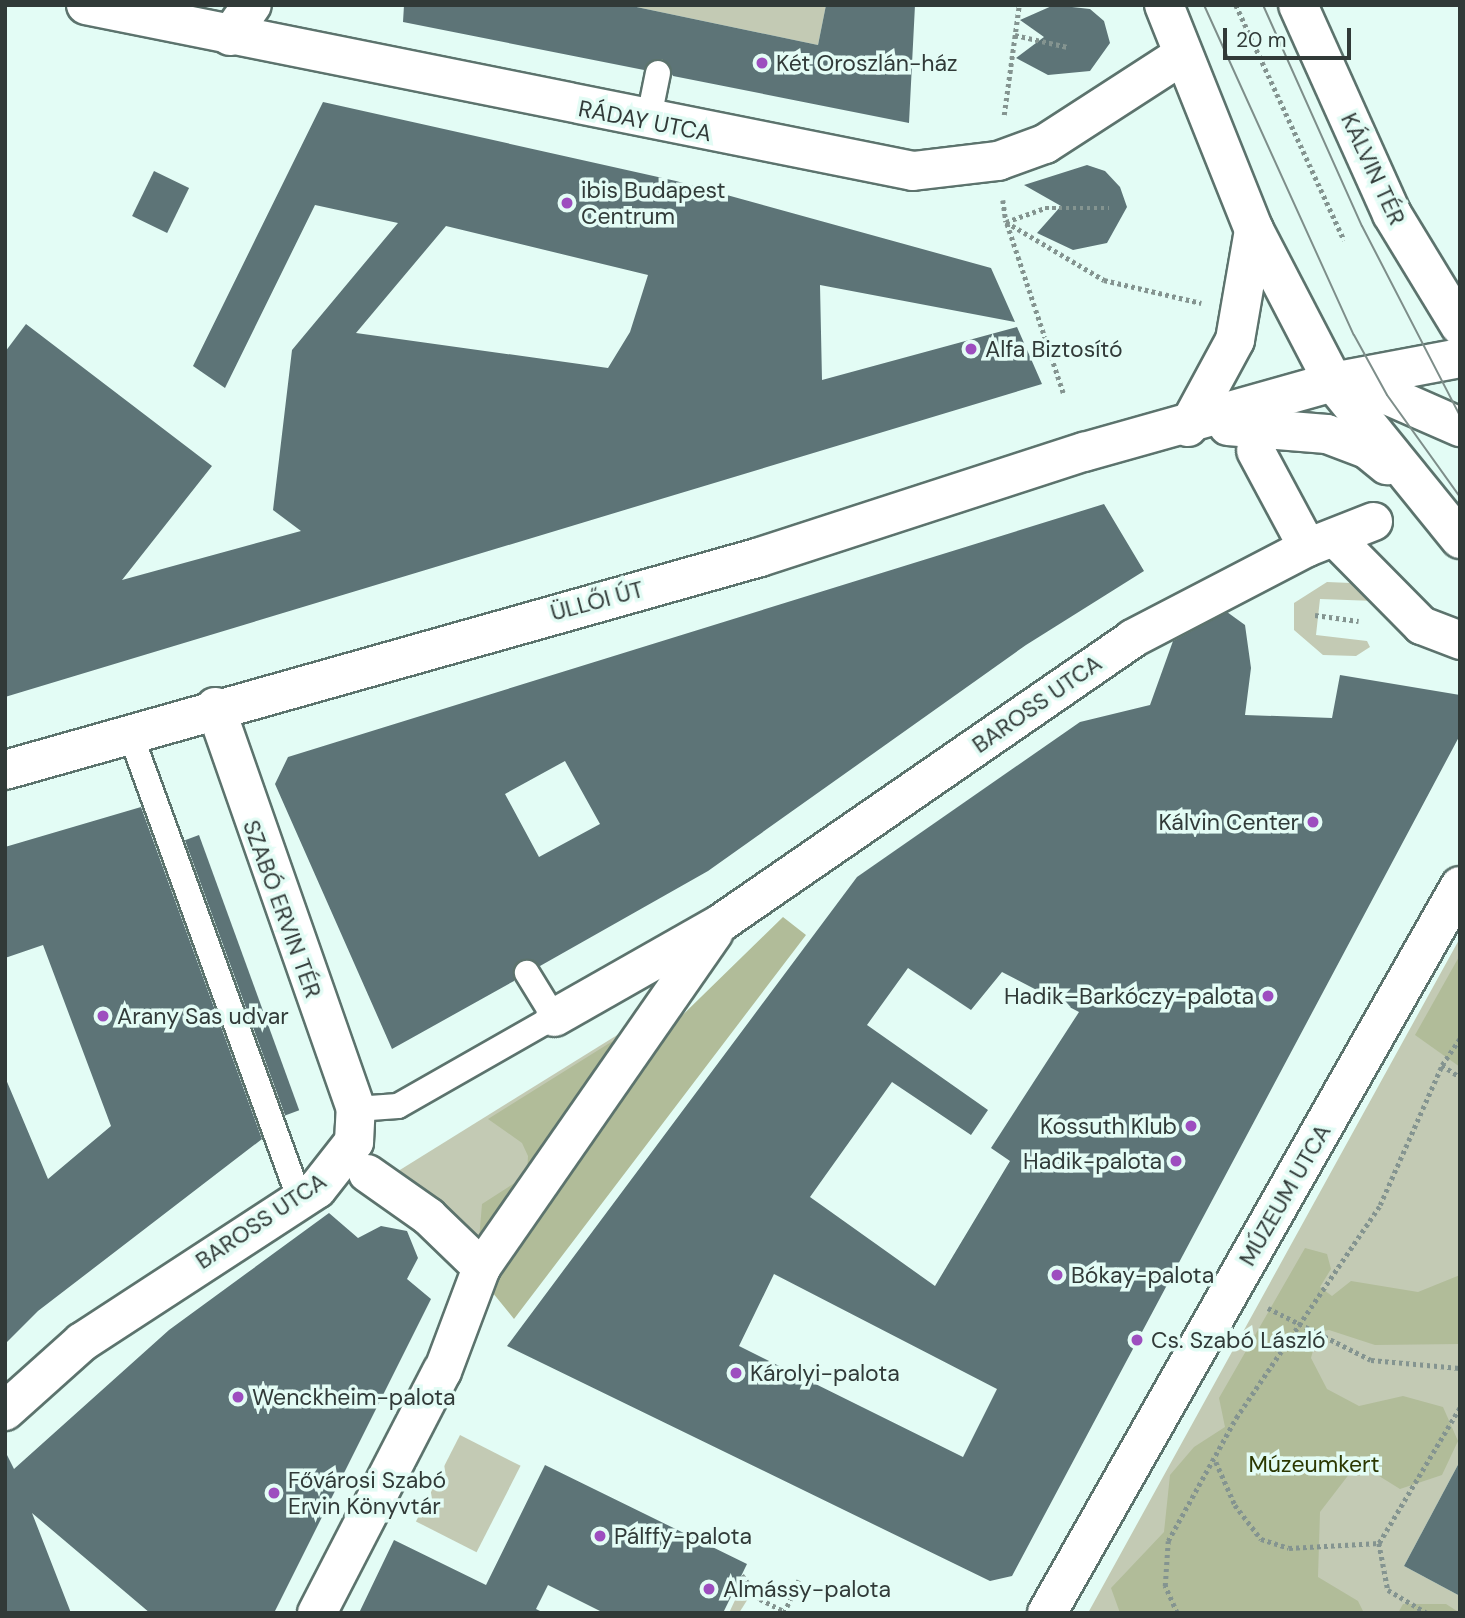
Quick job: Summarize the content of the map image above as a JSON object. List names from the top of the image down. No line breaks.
{"streets":{"street":["RÁDAY UTCA","KÁLVIN TÉR","ÜLLŐI ÚT","BAROSS UTCA","SZABÓ ERVIN TÉR","MÚZEUM UTCA"]},"crossings":[["ÜLLŐI ÚT","SZABÓ ERVIN TÉR"],["BAROSS UTCA","SZABÓ ERVIN TÉR"]],"parks":["Múzeumkert"],"places":["Két Oroszlán-ház","ibis Budapest Centrum","Alfa Biztosító","Kálvin Center","Hadik–Barkóczy-palota","Arany Sas udvar","Kossuth Klub","Hadik-palota","Bókay-palota","Cs. Szabó László","Károlyi-palota","Wenckheim-palota","Fővárosi Szabó Ervin Könyvtár","Pálffy-palota","Almássy-palota"],"scale_bar":"20 m"}
